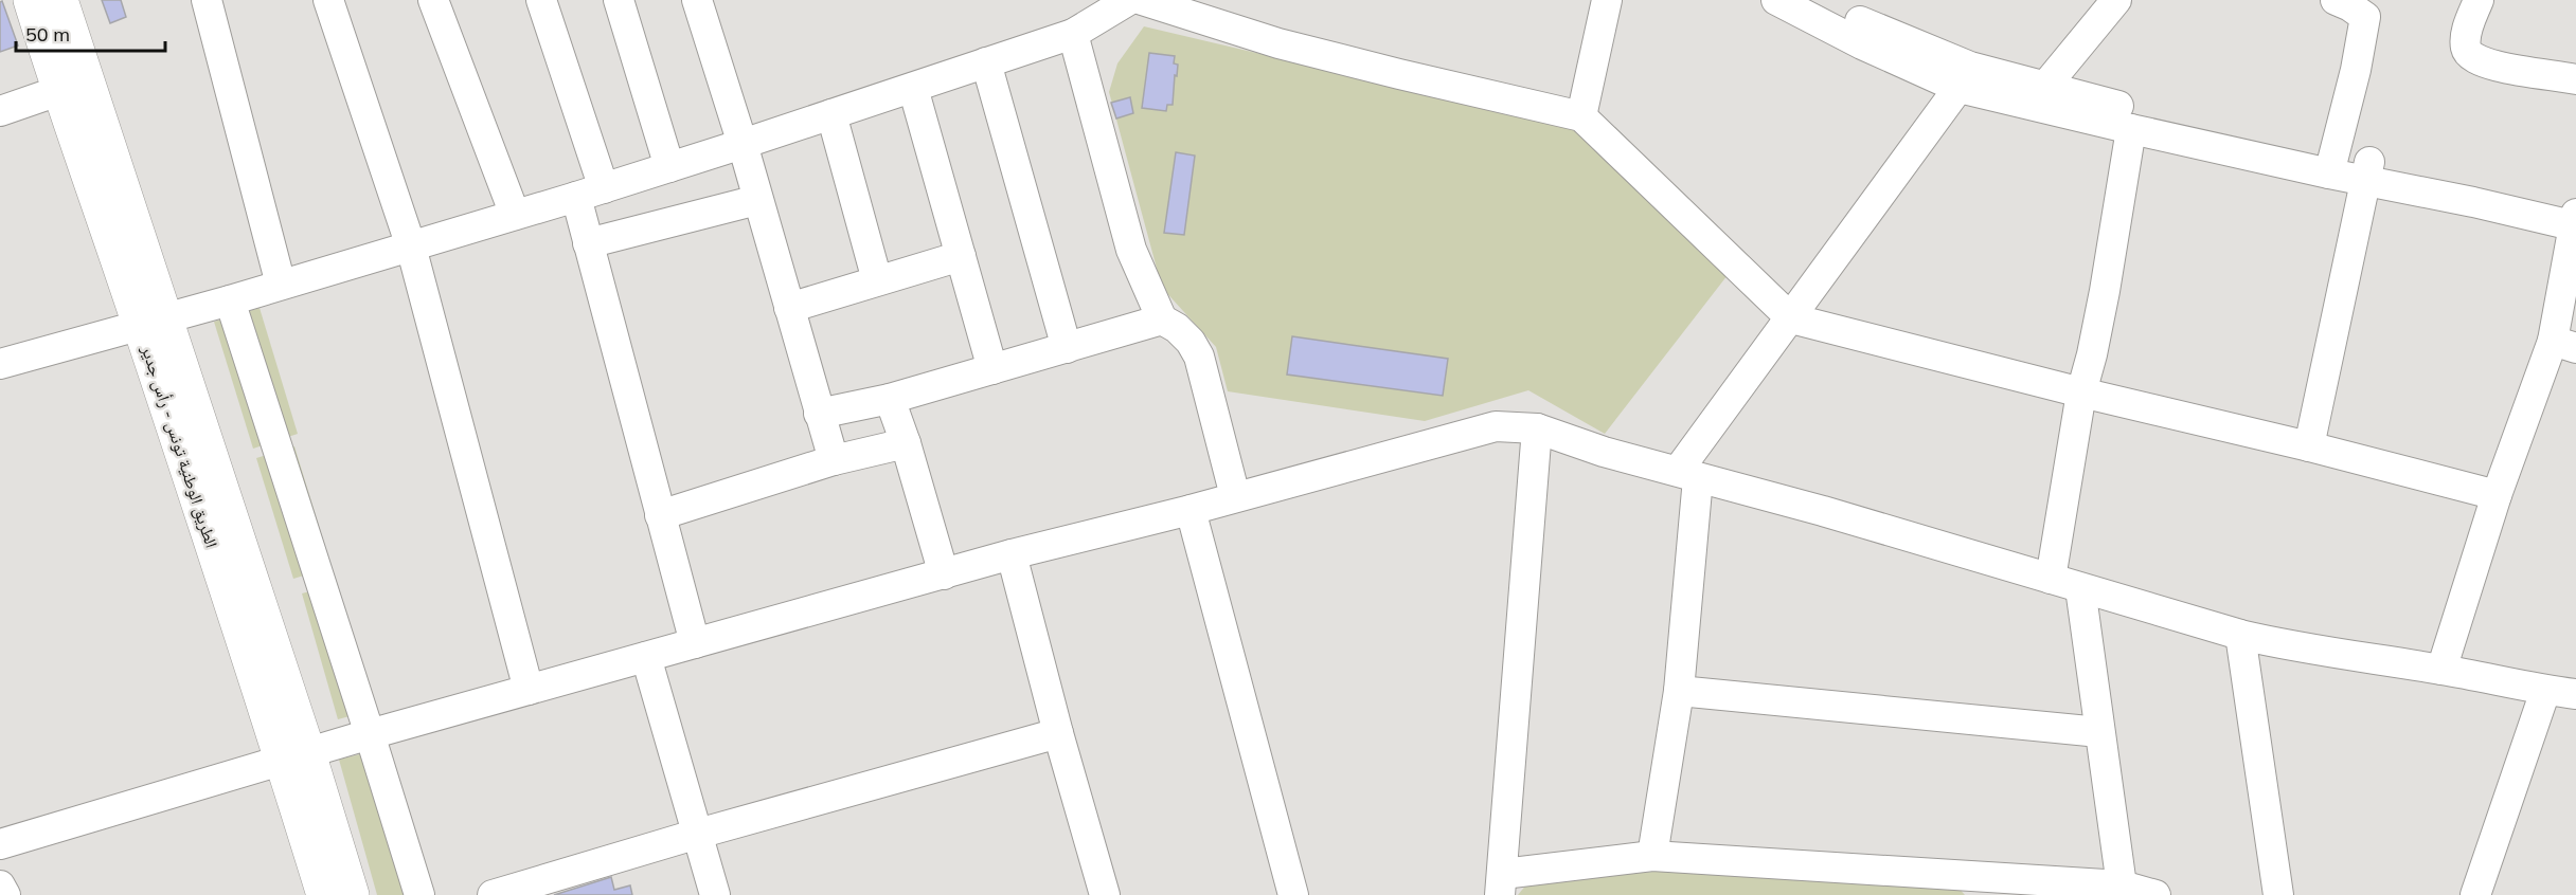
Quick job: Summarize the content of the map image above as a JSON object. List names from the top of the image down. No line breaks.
{"streets":{"main road":["الطريق الوطنية تونس - رأس جدير"]},"scale_bar":"50 m"}
